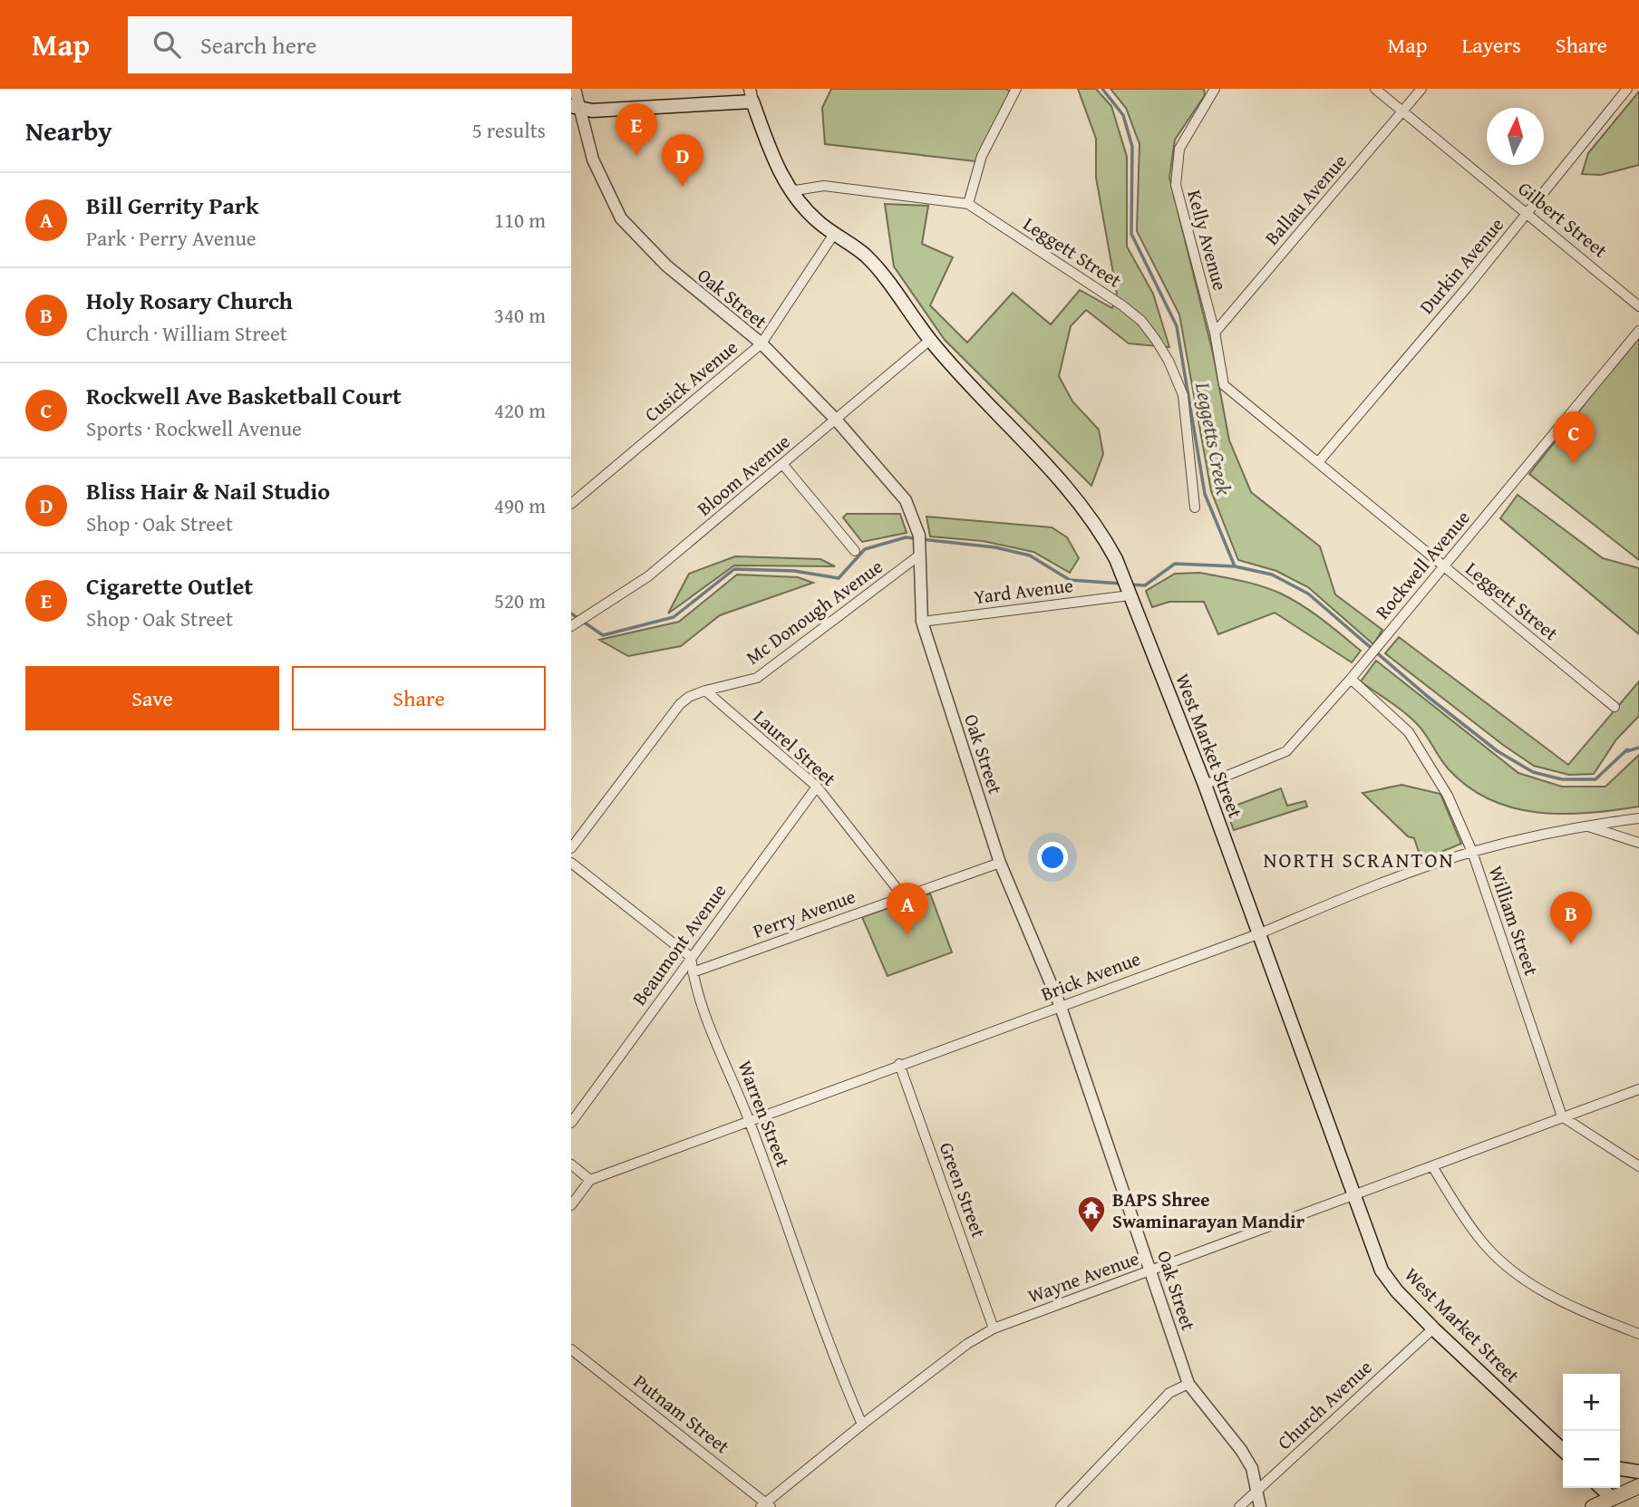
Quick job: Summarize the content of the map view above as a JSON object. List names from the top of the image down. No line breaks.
{"streets":{"main road":["West Market Street"],"street":["Ballau Avenue","Gilbert Street","Kelly Avenue","Leggett Street","Durkin Avenue","Oak Street","Cusick Avenue","Bloom Avenue","Rockwell Avenue","Yard Avenue","Mc Donough Avenue","Laurel Street","Perry Avenue","William Street","Beaumont Avenue","Brick Avenue","Warren Street","Green Street","Wayne Avenue","Church Avenue","Putnam Street"]},"crossings":[["Ballau Avenue","Gilbert Street"],["Ballau Avenue","Kelly Avenue"],["Ballau Avenue","Leggett Street"],["Gilbert Street","Durkin Avenue"],["Kelly Avenue","Leggett Street"],["Leggett Street","Durkin Avenue"],["Leggett Street","Rockwell Avenue"],["Leggett Street","West Market Street"],["Oak Street","Cusick Avenue"],["Oak Street","Bloom Avenue"],["Oak Street","Yard Avenue"],["Oak Street","Mc Donough Avenue"],["Oak Street","Perry Avenue"],["Oak Street","Brick Avenue"],["Oak Street","Wayne Avenue"],["Oak Street","Church Avenue"],["Cusick Avenue","West Market Street"],["Bloom Avenue","West Market Street"],["Rockwell Avenue","West Market Street"],["Rockwell Avenue","William Street"],["Yard Avenue","West Market Street"],["Mc Donough Avenue","Laurel Street"],["West Market Street","Brick Avenue"],["West Market Street","Wayne Avenue"],["West Market Street","Church Avenue"],["Laurel Street","Perry Avenue"],["Laurel Street","Beaumont Avenue"],["Perry Avenue","Warren Street"],["William Street","Brick Avenue"],["William Street","Wayne Avenue"],["Beaumont Avenue","Warren Street"],["Brick Avenue","Warren Street"],["Brick Avenue","Green Street"],["Warren Street","Wayne Avenue"],["Green Street","Wayne Avenue"],["Wayne Avenue","Putnam Street"]],"districts":["NORTH SCRANTON"],"water":["Leggetts Creek"],"places":{"temple":["BAPS Shree Swaminarayan Mandir"]},"north":"top","page":{"header":"Map","search":"Search here","nav":["Map","Layers","Share"],"heading":["Nearby","5 results"],"pins":["E","D","C","A","B"],"list":[{"mark":"A","name":"Bill Gerrity Park","note":"Park · Perry Avenue","value":"110 m"},{"mark":"B","name":"Holy Rosary Church","note":"Church · William Street","value":"340 m"},{"mark":"C","name":"Rockwell Ave Basketball Court","note":"Sports · Rockwell Avenue","value":"420 m"},{"mark":"D","name":"Bliss Hair & Nail Studio","note":"Shop · Oak Street","value":"490 m"},{"mark":"E","name":"Cigarette Outlet","note":"Shop · Oak Street","value":"520 m"}],"buttons":["Save","Share"],"map_buttons":["+","−"]}}
